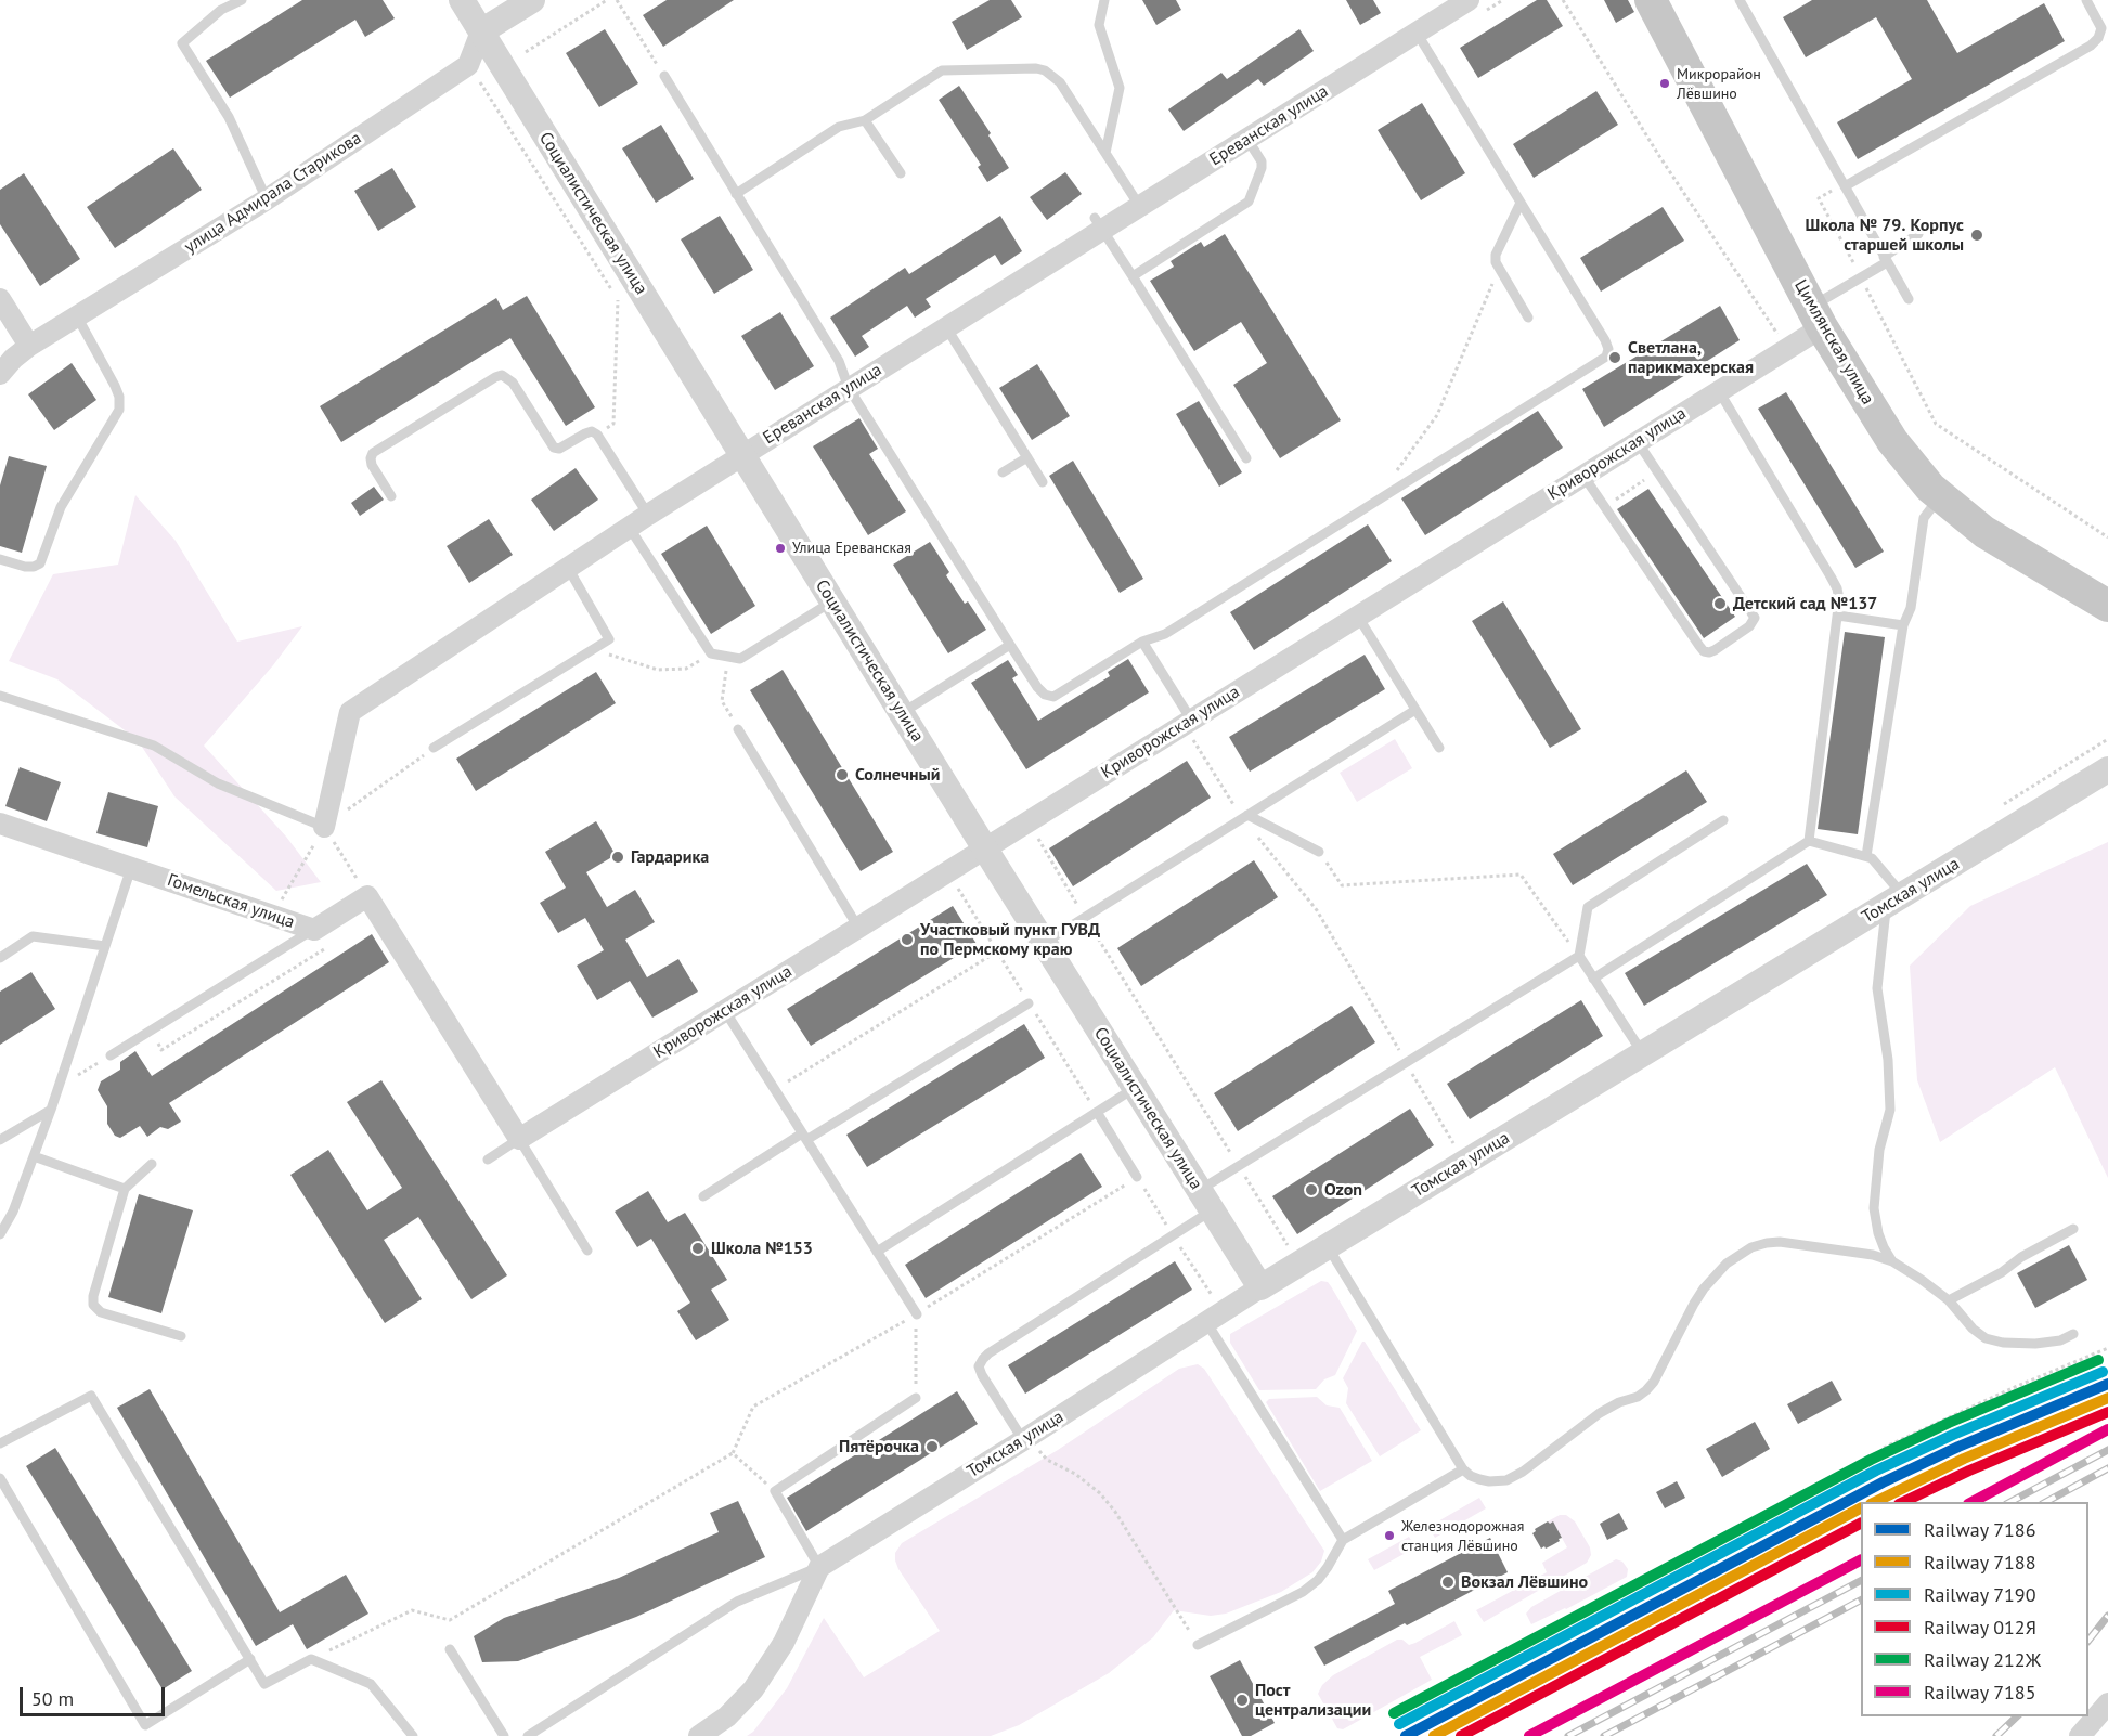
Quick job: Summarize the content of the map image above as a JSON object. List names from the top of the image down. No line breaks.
{"streets":{"main road":["Цимлянская улица"],"street":["Ереванская улица","улица Адмирала Старикова","Социалистическая улица","Криворожская улица","Томская улица","Гомельская улица"]},"crossings":[["Ереванская улица","Социалистическая улица"],["улица Адмирала Старикова","Социалистическая улица"],["Социалистическая улица","Криворожская улица"],["Социалистическая улица","Томская улица"],["Цимлянская улица","Криворожская улица"]],"places":["Микрорайон Лёвшино","Школа № 79. Корпус старшей школы","Светлана, парикмахерская","Улица Ереванская","Детский сад №137","Солнечный","Гардарика","Участковый пункт ГУВД по Пермскому краю","Ozon","Школа №153","Пятёрочка","Железнодорожная станция Лёвшино","Вокзал Лёвшино","Пост централизации"],"lines":["rail line 212Ж","rail line 7190","rail line 7186","rail line 7188","rail line 012Я","rail line 7185"],"legend":["Railway 7186","Railway 7188","Railway 7190","Railway 012Я","Railway 212Ж","Railway 7185"],"scale_bar":"50 m"}
